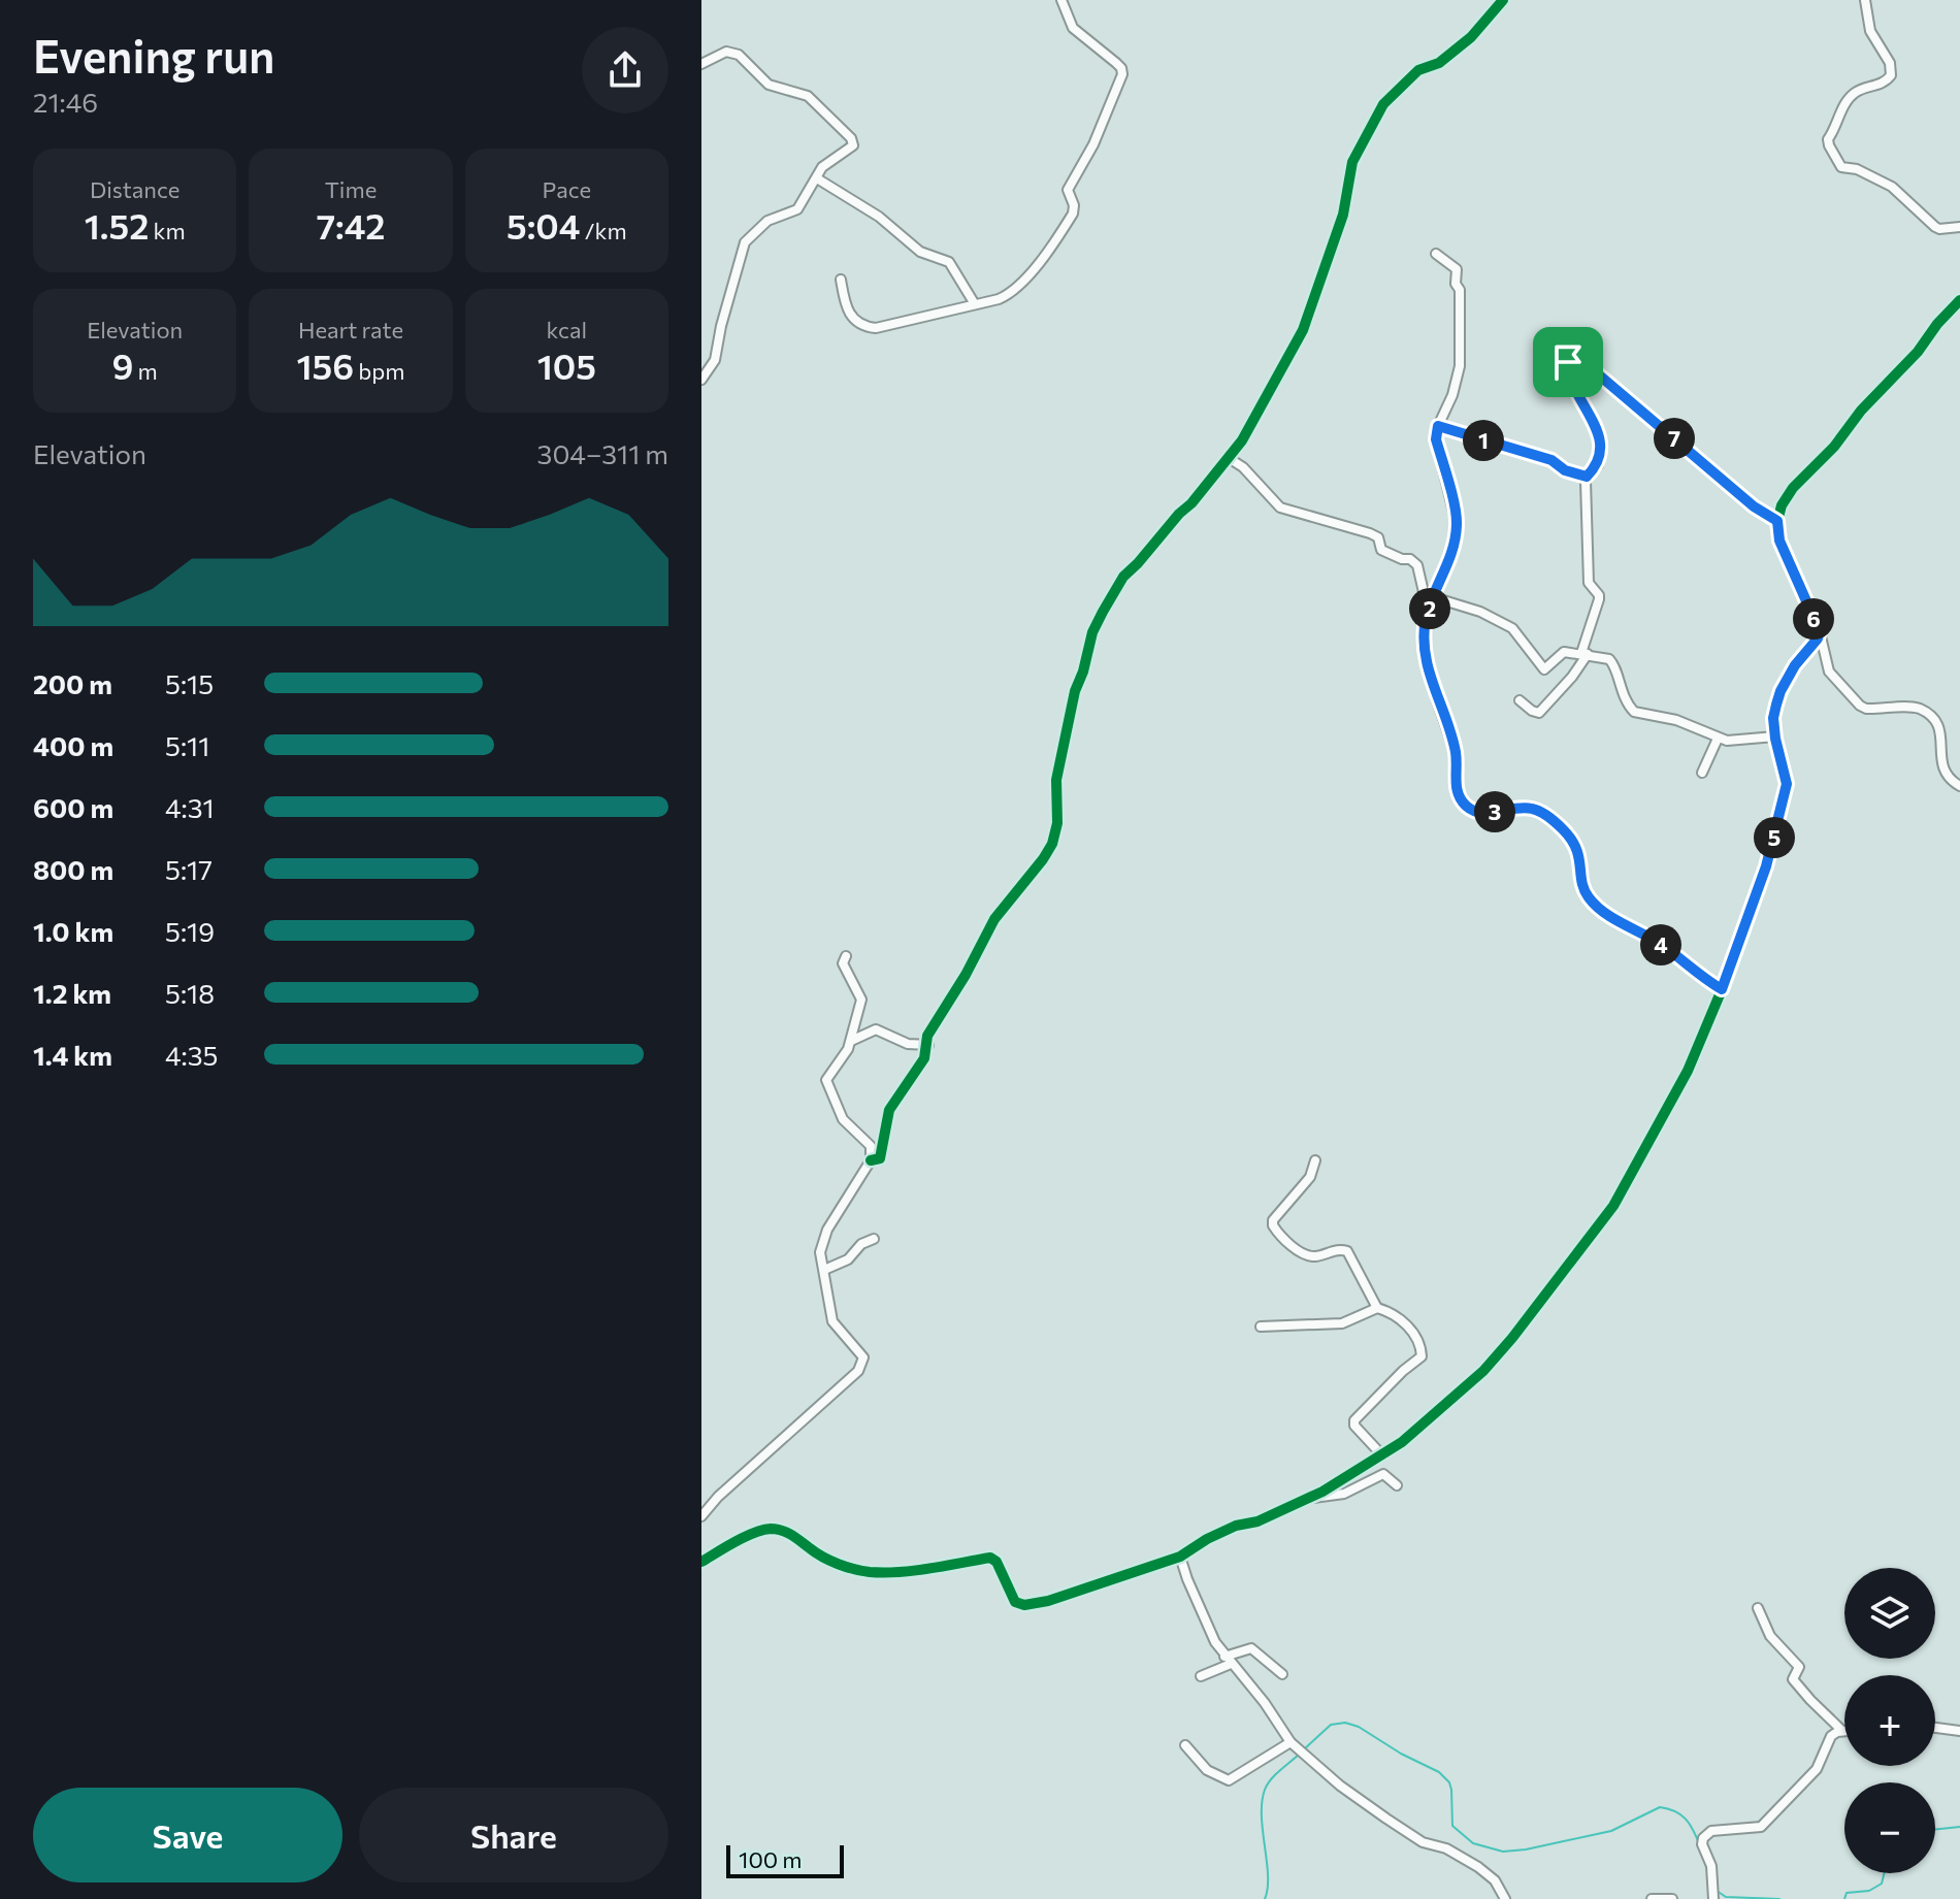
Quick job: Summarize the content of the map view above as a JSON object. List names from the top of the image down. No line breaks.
{"scale_bar":"100 m","page":{"heading":["Evening run","21:46"],"stats":[["Distance","1.52 km"],["Time","7:42"],["Pace","5:04 /km"],["Elevation","9 m"],["Heart rate","156 bpm"],["kcal","105"]],"pins":["7","1","2","6","3","5","4"],"chart":["Elevation","304–311 m"],"list":[{"name":"200 m","note":"5:15"},{"name":"400 m","note":"5:11"},{"name":"600 m","note":"4:31"},{"name":"800 m","note":"5:17"},{"name":"1.0 km","note":"5:19"},{"name":"1.2 km","note":"5:18"},{"name":"1.4 km","note":"4:35"}],"map_buttons":["+","−"],"buttons":["Save","Share"],"scale":"100 m"}}
